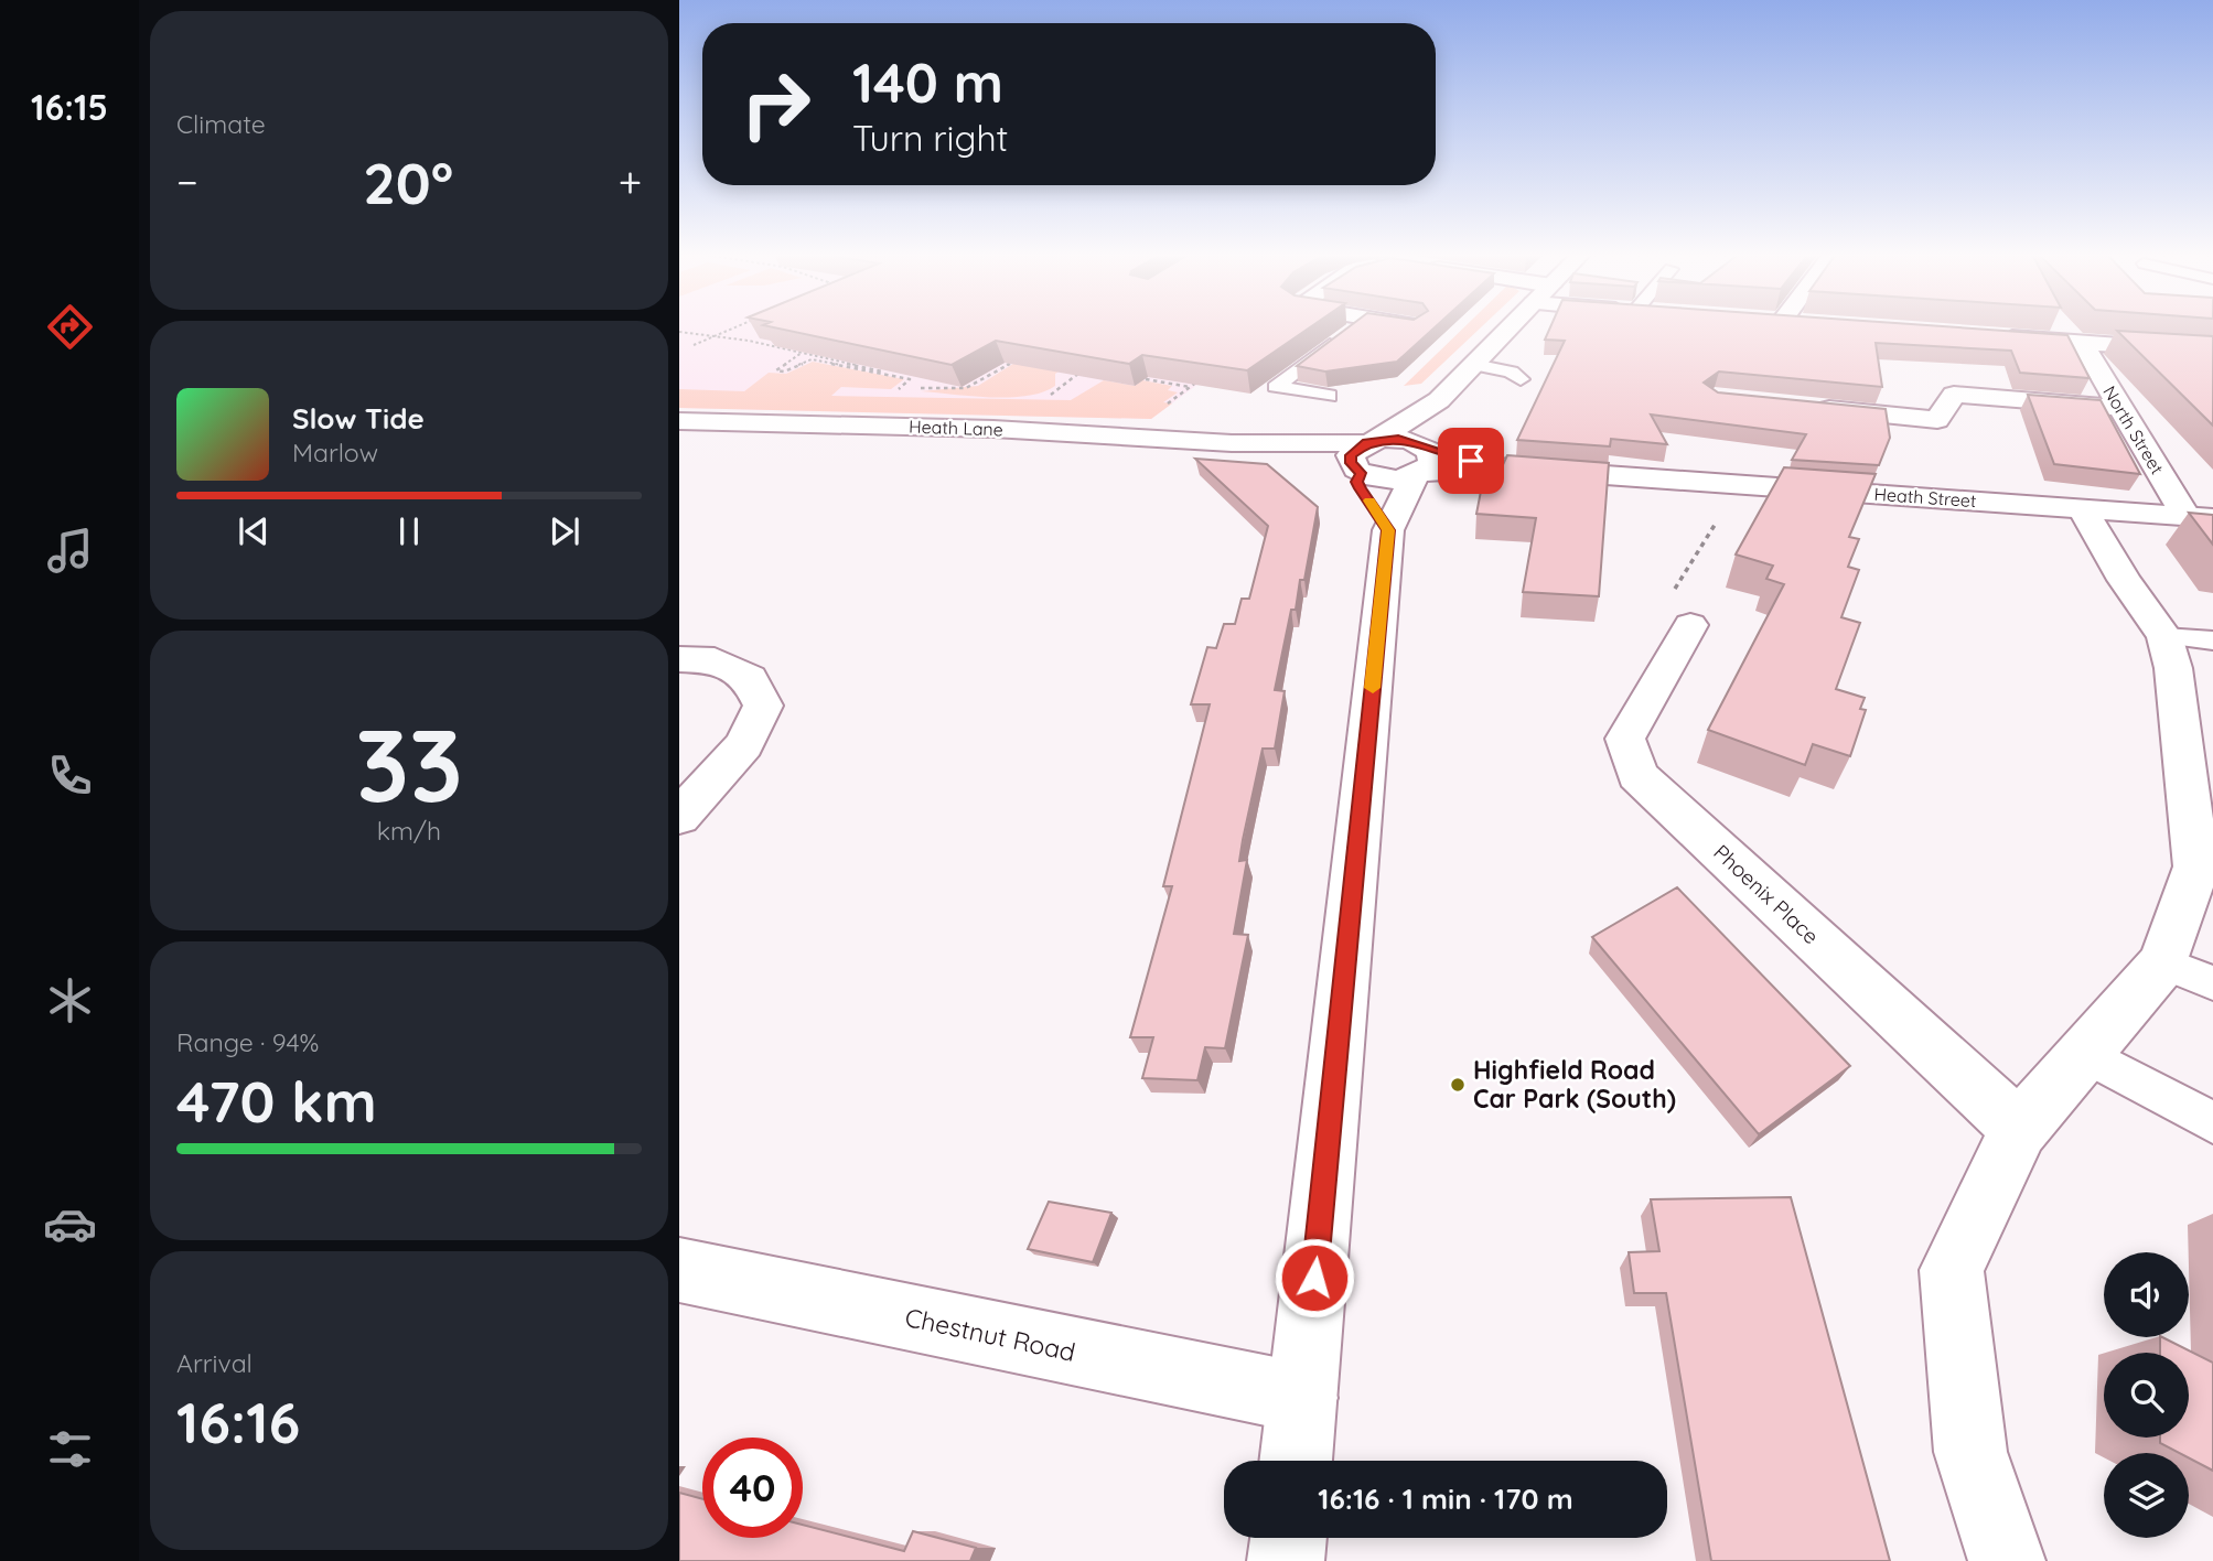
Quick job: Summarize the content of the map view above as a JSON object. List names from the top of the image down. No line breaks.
{"streets":{"street":["Heath Lane","North Street","Heath Street","Phoenix Place","Chestnut Road"]},"crossings":[["Heath Lane","Heath Street"],["North Street","Heath Street"]],"places":["Highfield Road Car Park (South)"],"page":{"tabs":"16:15","tile":["Climate",["33","km/h"],["Range · 94%","470 km"],["Arrival","16:16"]],"turn":["140 m","Turn right"],"heat":["−","20°","+"],"song":["Slow Tide","Marlow"],"limit":"40","trip":"16:16 · 1 min · 170 m"}}
